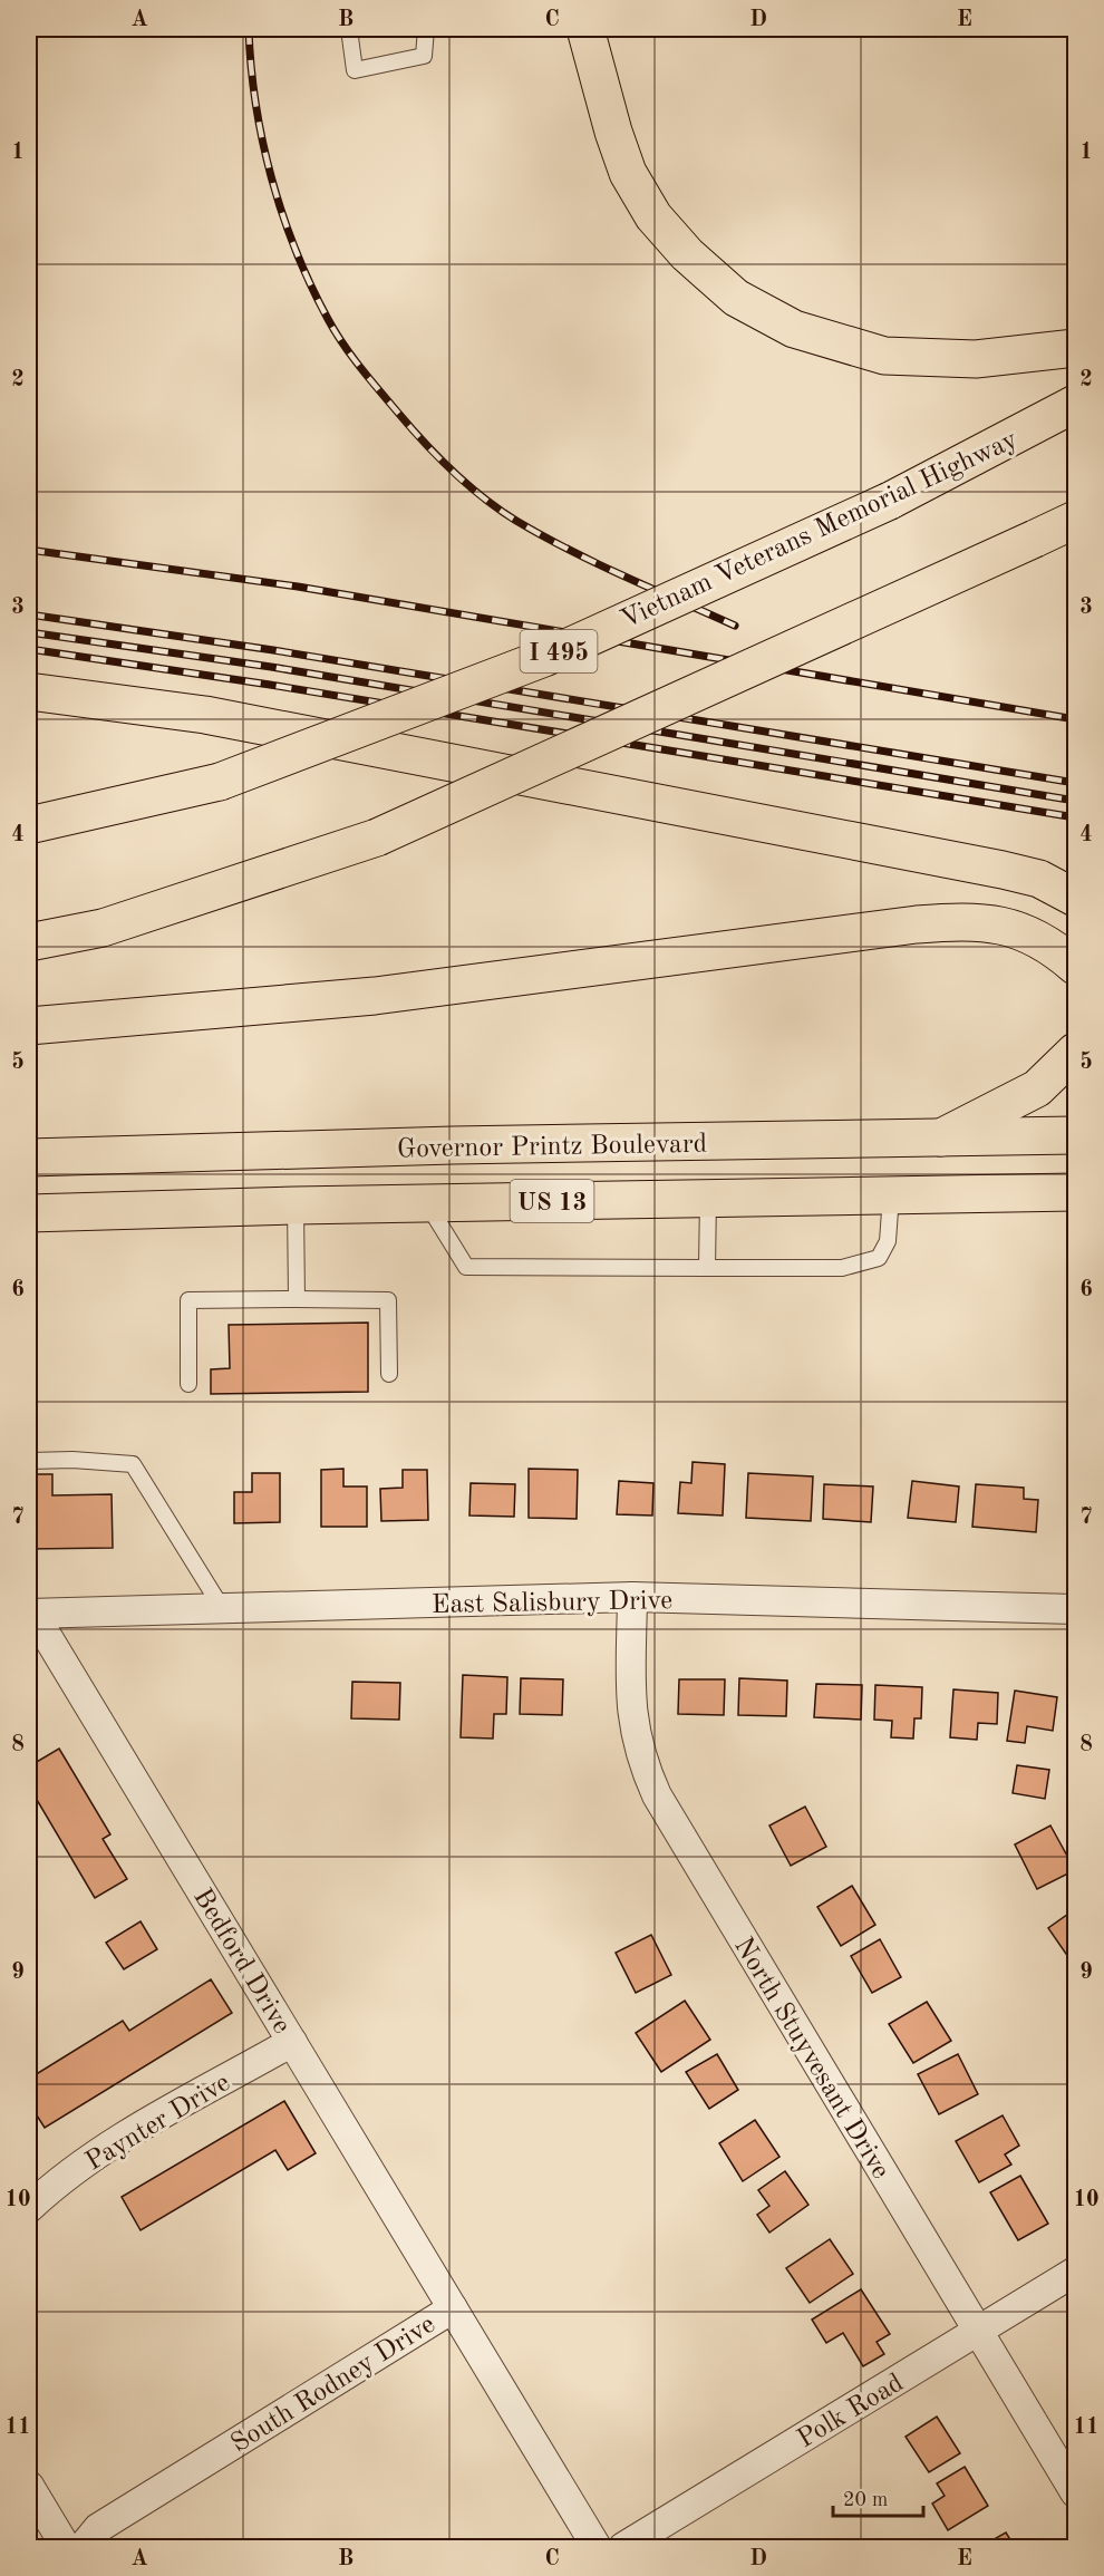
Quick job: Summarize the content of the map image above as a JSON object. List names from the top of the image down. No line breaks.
{"streets":{"main road":["Vietnam Veterans Memorial Highway","I 495","Governor Printz Boulevard","US 13"],"street":["East Salisbury Drive","Bedford Drive","North Stuyvesant Drive","Paynter Drive","South Rodney Drive","Polk Road"]},"crossings":[["East Salisbury Drive","Bedford Drive"],["East Salisbury Drive","North Stuyvesant Drive"],["Bedford Drive","Paynter Drive"],["Bedford Drive","South Rodney Drive"],["North Stuyvesant Drive","Polk Road"]],"scale_bar":"20 m","grid":{"columns":["A","B","C","D","E"],"rows":["1","2","3","4","5","6","7","8","9","10","11"]}}
